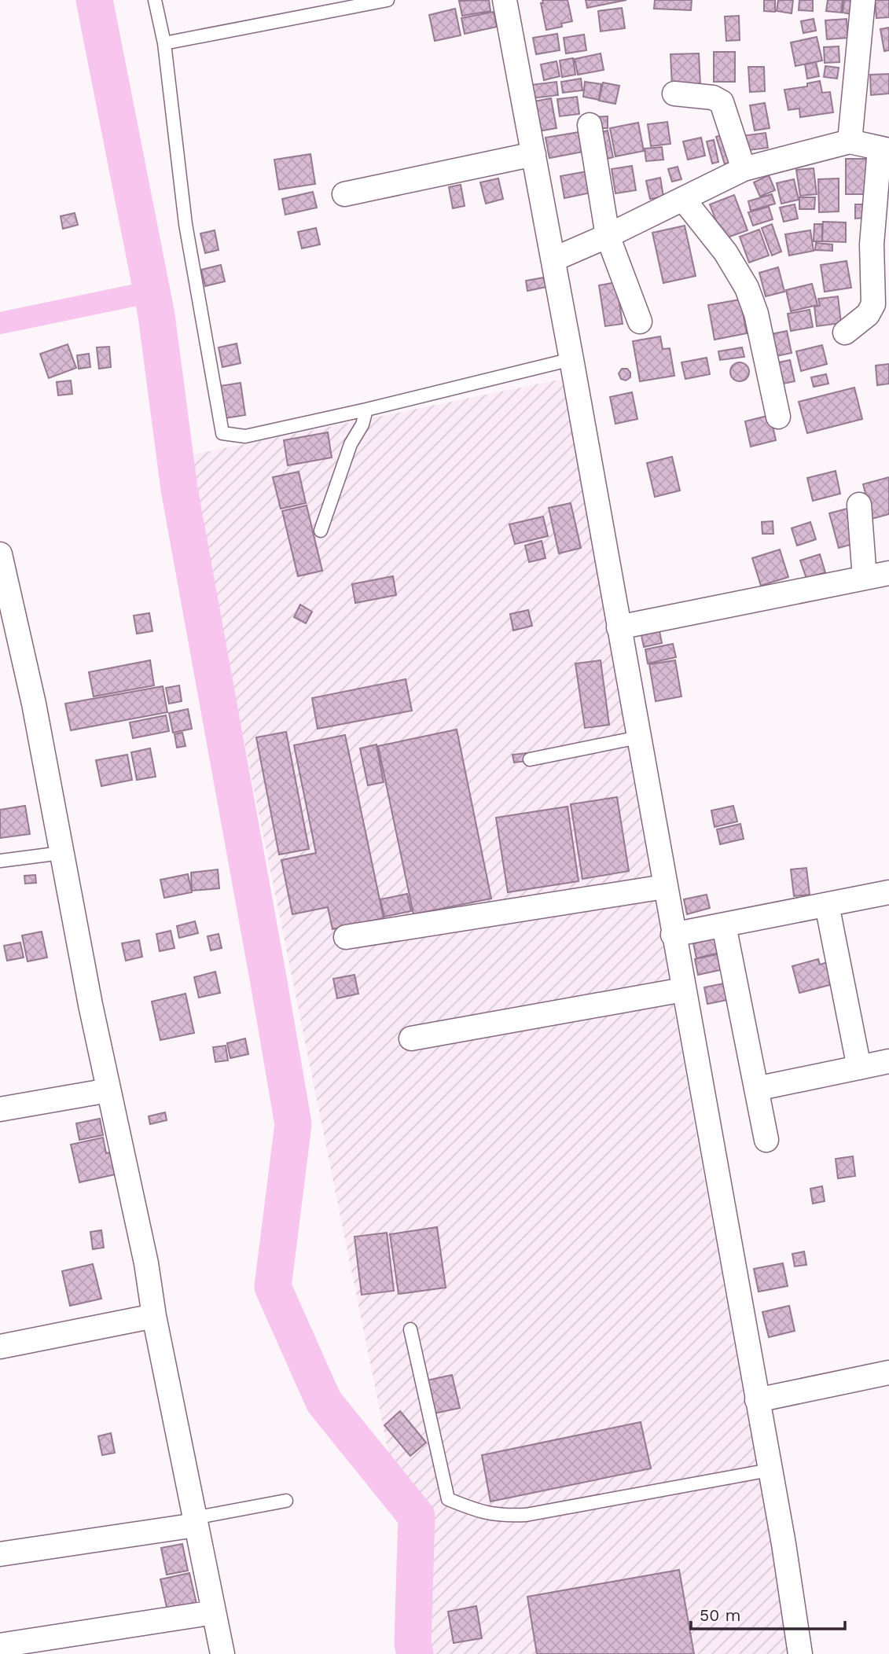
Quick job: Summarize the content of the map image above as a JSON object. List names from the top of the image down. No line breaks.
{"scale_bar":"50 m"}
